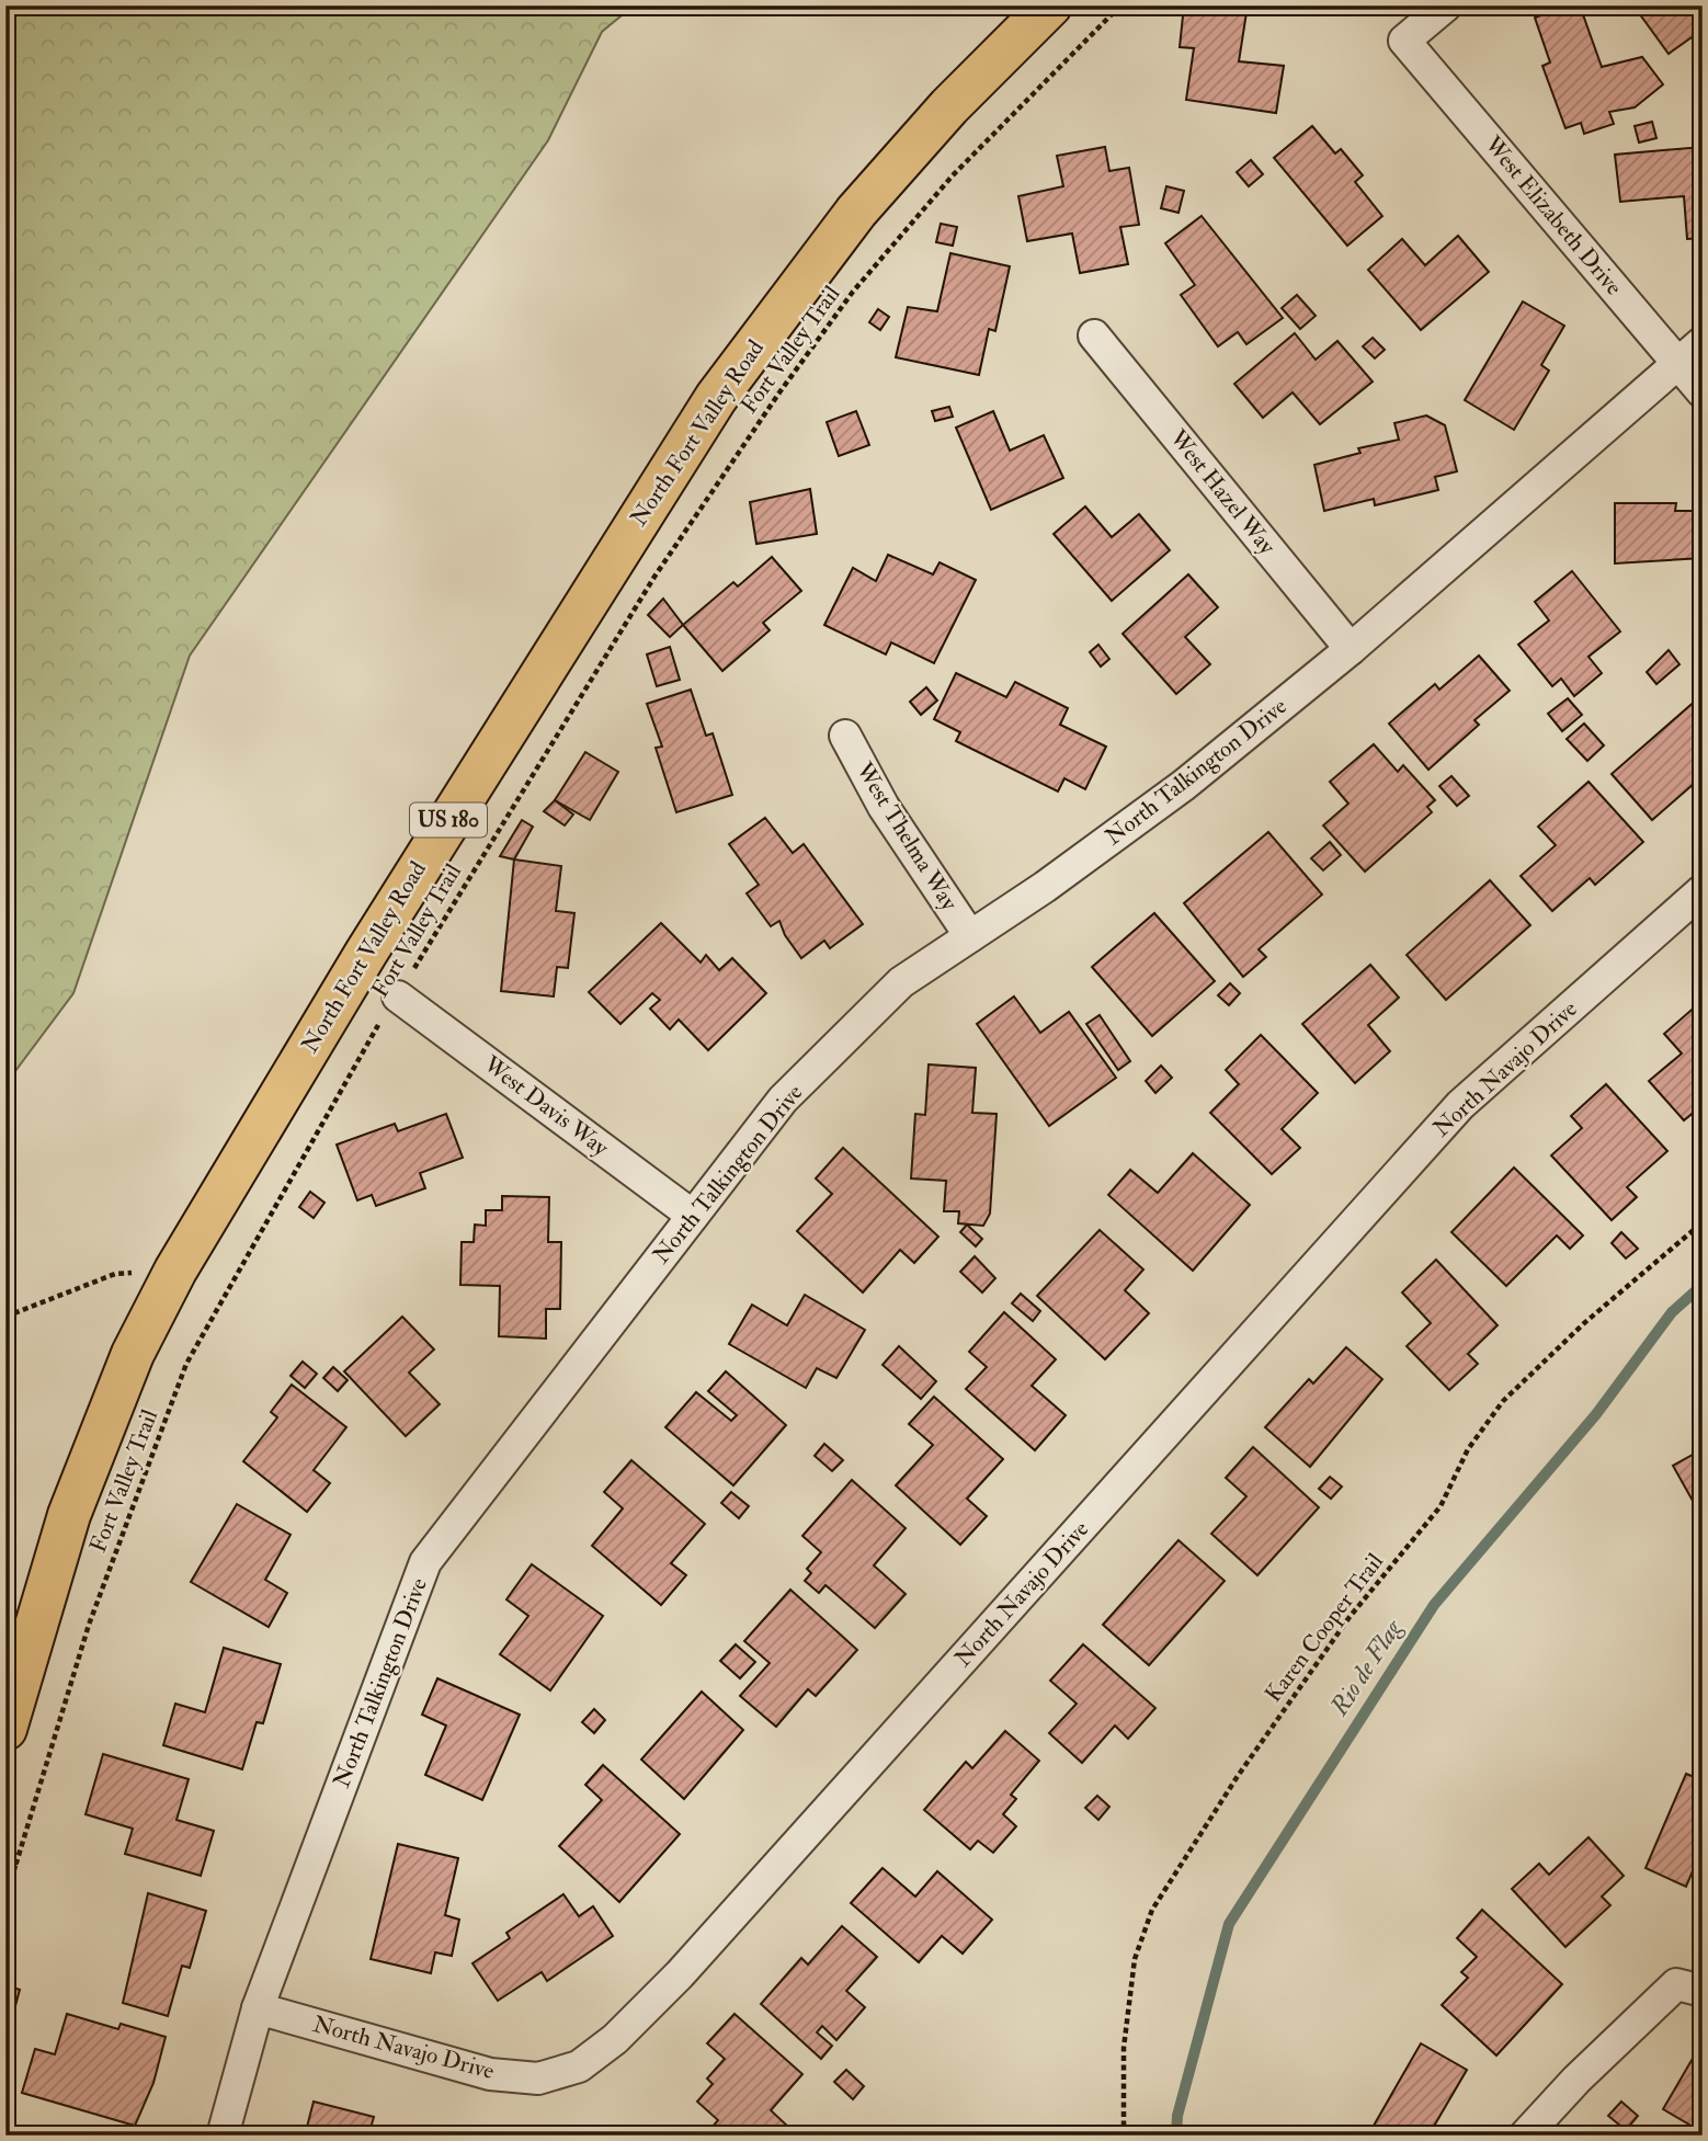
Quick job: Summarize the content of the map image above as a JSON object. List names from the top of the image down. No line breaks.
{"streets":{"main road":["North Fort Valley Road","US 180"],"street":["West Elizabeth Drive","West Hazel Way","North Talkington Drive","West Thelma Way","North Navajo Drive","West Davis Way"],"path":["Fort Valley Trail","Karen Cooper Trail"]},"crossings":[["West Elizabeth Drive","North Talkington Drive"],["Fort Valley Trail","West Davis Way"],["West Hazel Way","North Talkington Drive"],["North Talkington Drive","West Thelma Way"],["North Talkington Drive","North Navajo Drive"],["North Talkington Drive","West Davis Way"]],"water":["Rio de Flag"]}
